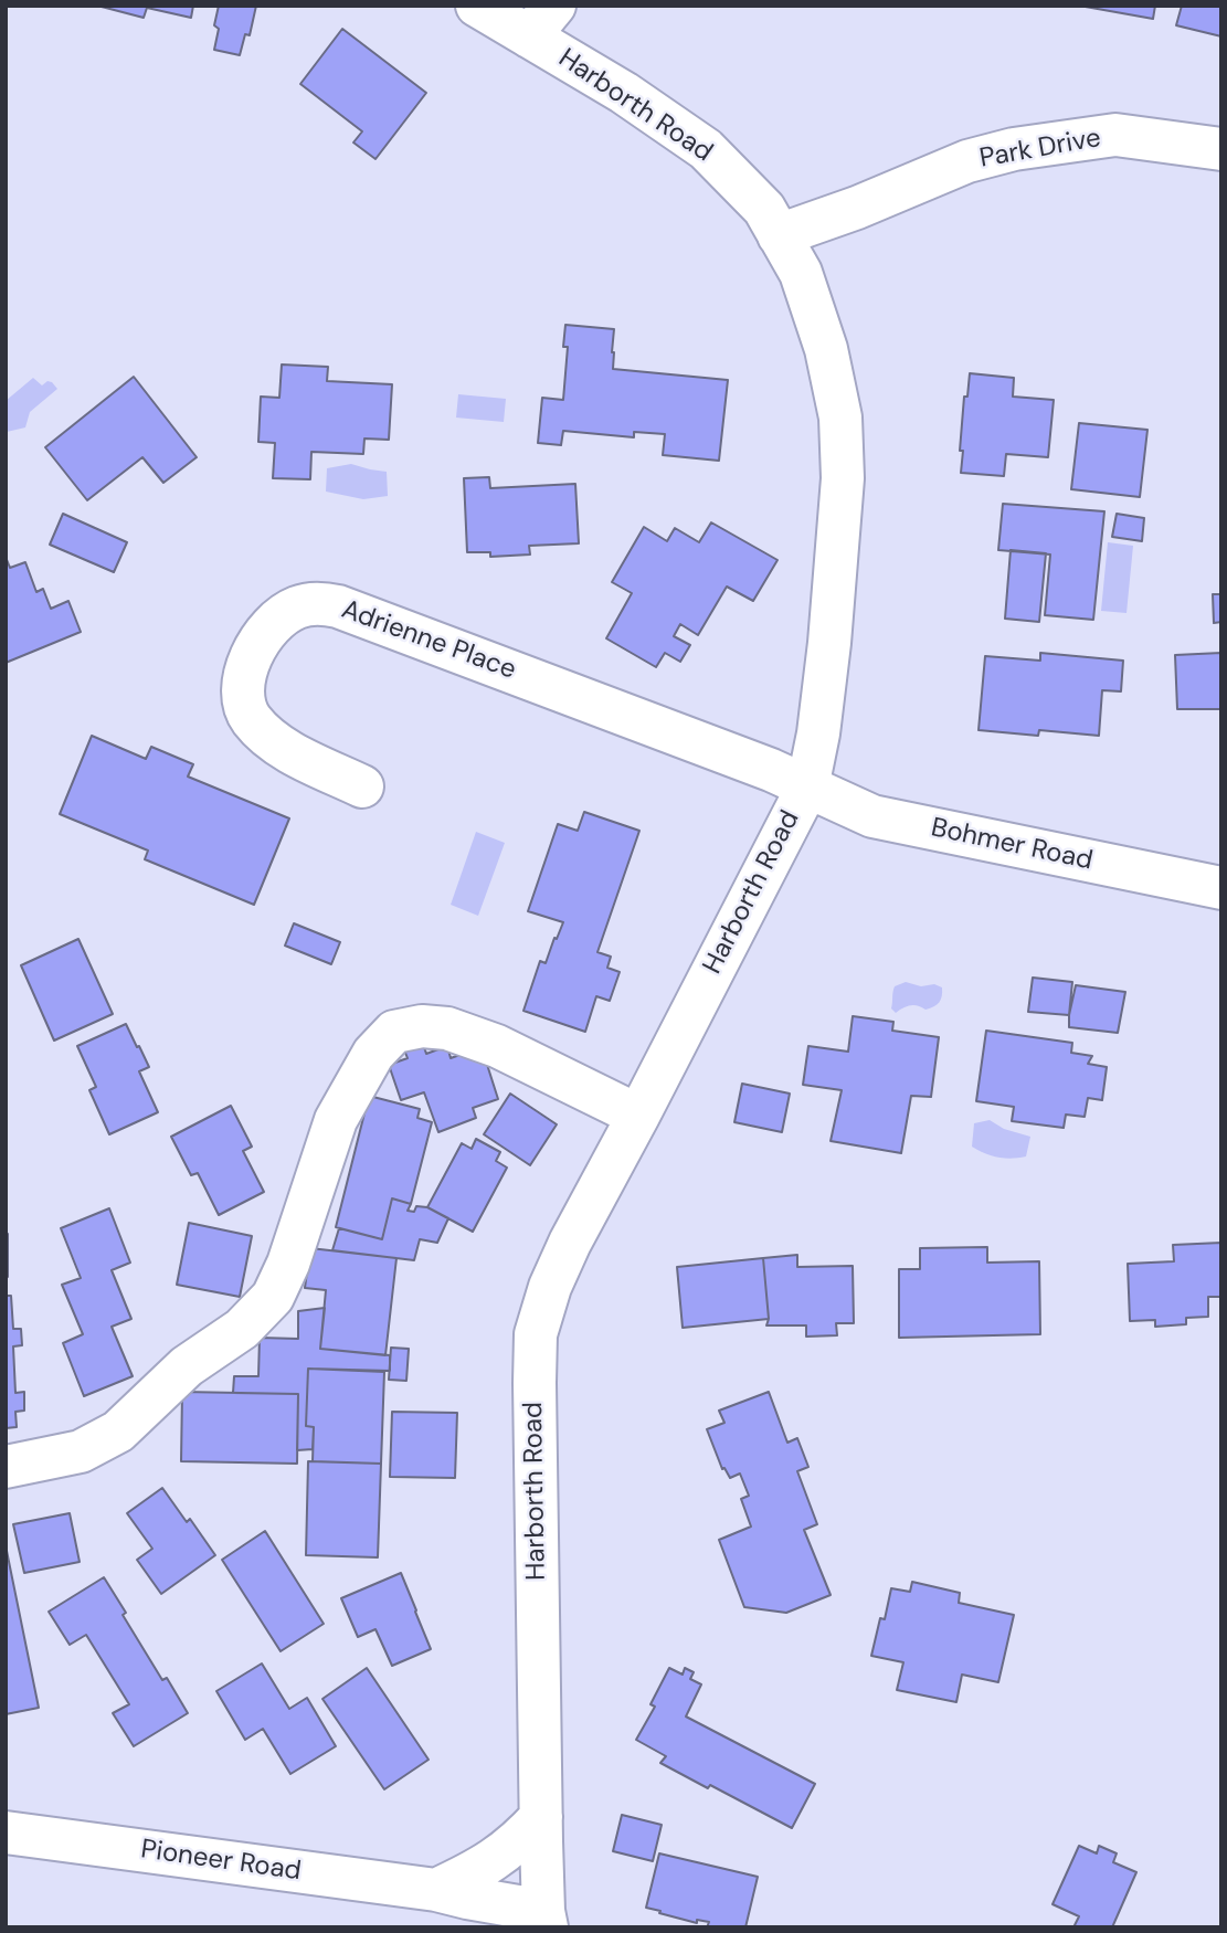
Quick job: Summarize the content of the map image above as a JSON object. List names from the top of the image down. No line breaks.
{"streets":{"street":["Harborth Road","Park Drive","Adrienne Place","Bohmer Road","Pioneer Road"]},"crossings":[["Harborth Road","Park Drive"],["Harborth Road","Adrienne Place"],["Harborth Road","Bohmer Road"],["Harborth Road","Pioneer Road"],["Adrienne Place","Bohmer Road"]]}
